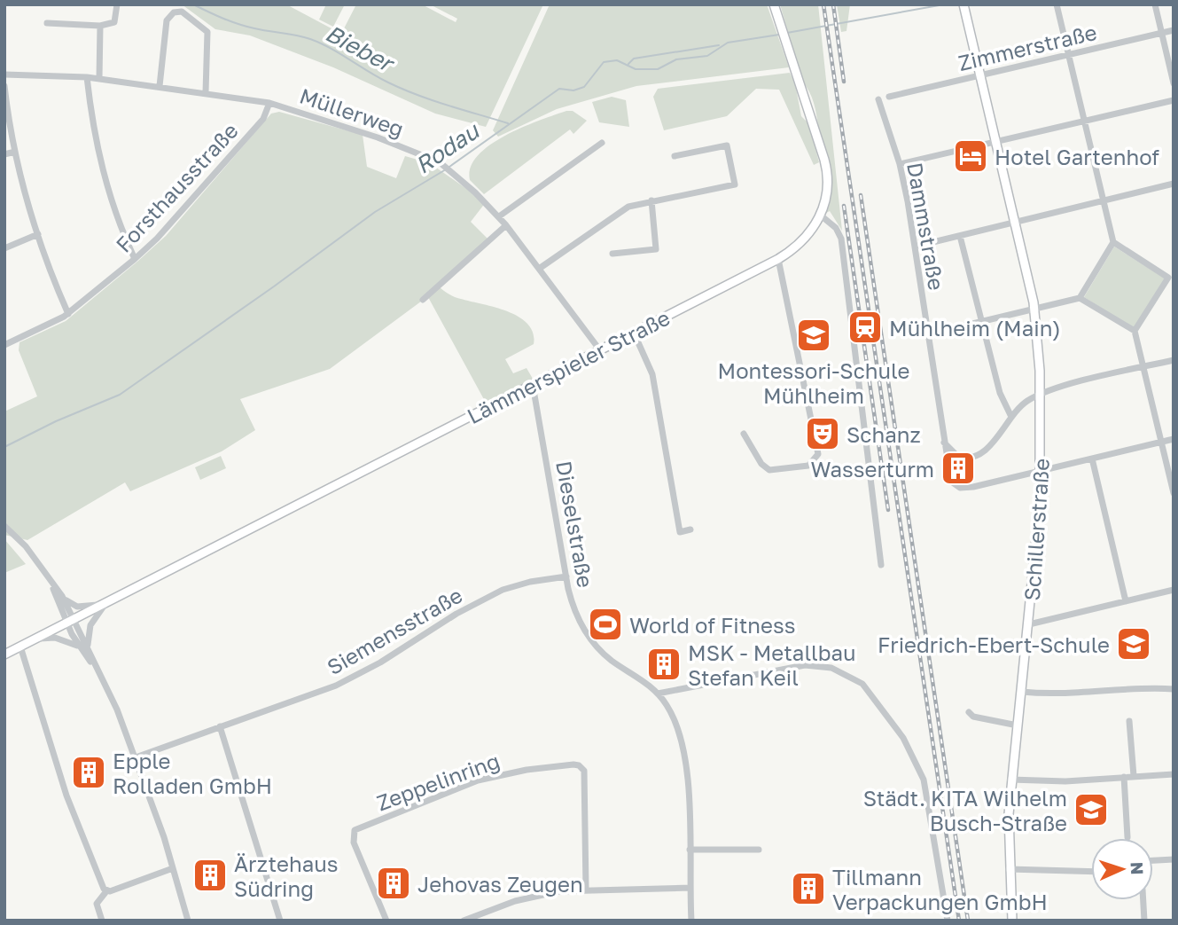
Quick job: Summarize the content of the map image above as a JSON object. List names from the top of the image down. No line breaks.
{"streets":{"main road":["Lämmerspieler Straße","Schillerstraße"],"street":["Zimmerstraße","Müllerweg","Forsthausstraße","Dammstraße","Dieselstraße","Siemensstraße","Zeppelinring"]},"crossings":[["Zimmerstraße","Schillerstraße"],["Müllerweg","Forsthausstraße"],["Müllerweg","Lämmerspieler Straße"],["Dammstraße","Schillerstraße"],["Lämmerspieler Straße","Dieselstraße"],["Dieselstraße","Siemensstraße"]],"water":["Bieber","Rodau"],"places":{"hotel":["Hotel Gartenhof"],"station":["Mühlheim (Main)"],"school or university":["Montessori-Schule Mühlheim","Friedrich-Ebert-Schule","Städt. KITA Wilhelm Busch-Straße"],"theatre":["Schanz"],"building":["Wasserturm","MSK - Metallbau Stefan Keil","Epple Rolladen GmbH","Ärztehaus Südring","Jehovas Zeugen","Tillmann Verpackungen GmbH"],"sports":["World of Fitness"]},"north":"right"}
